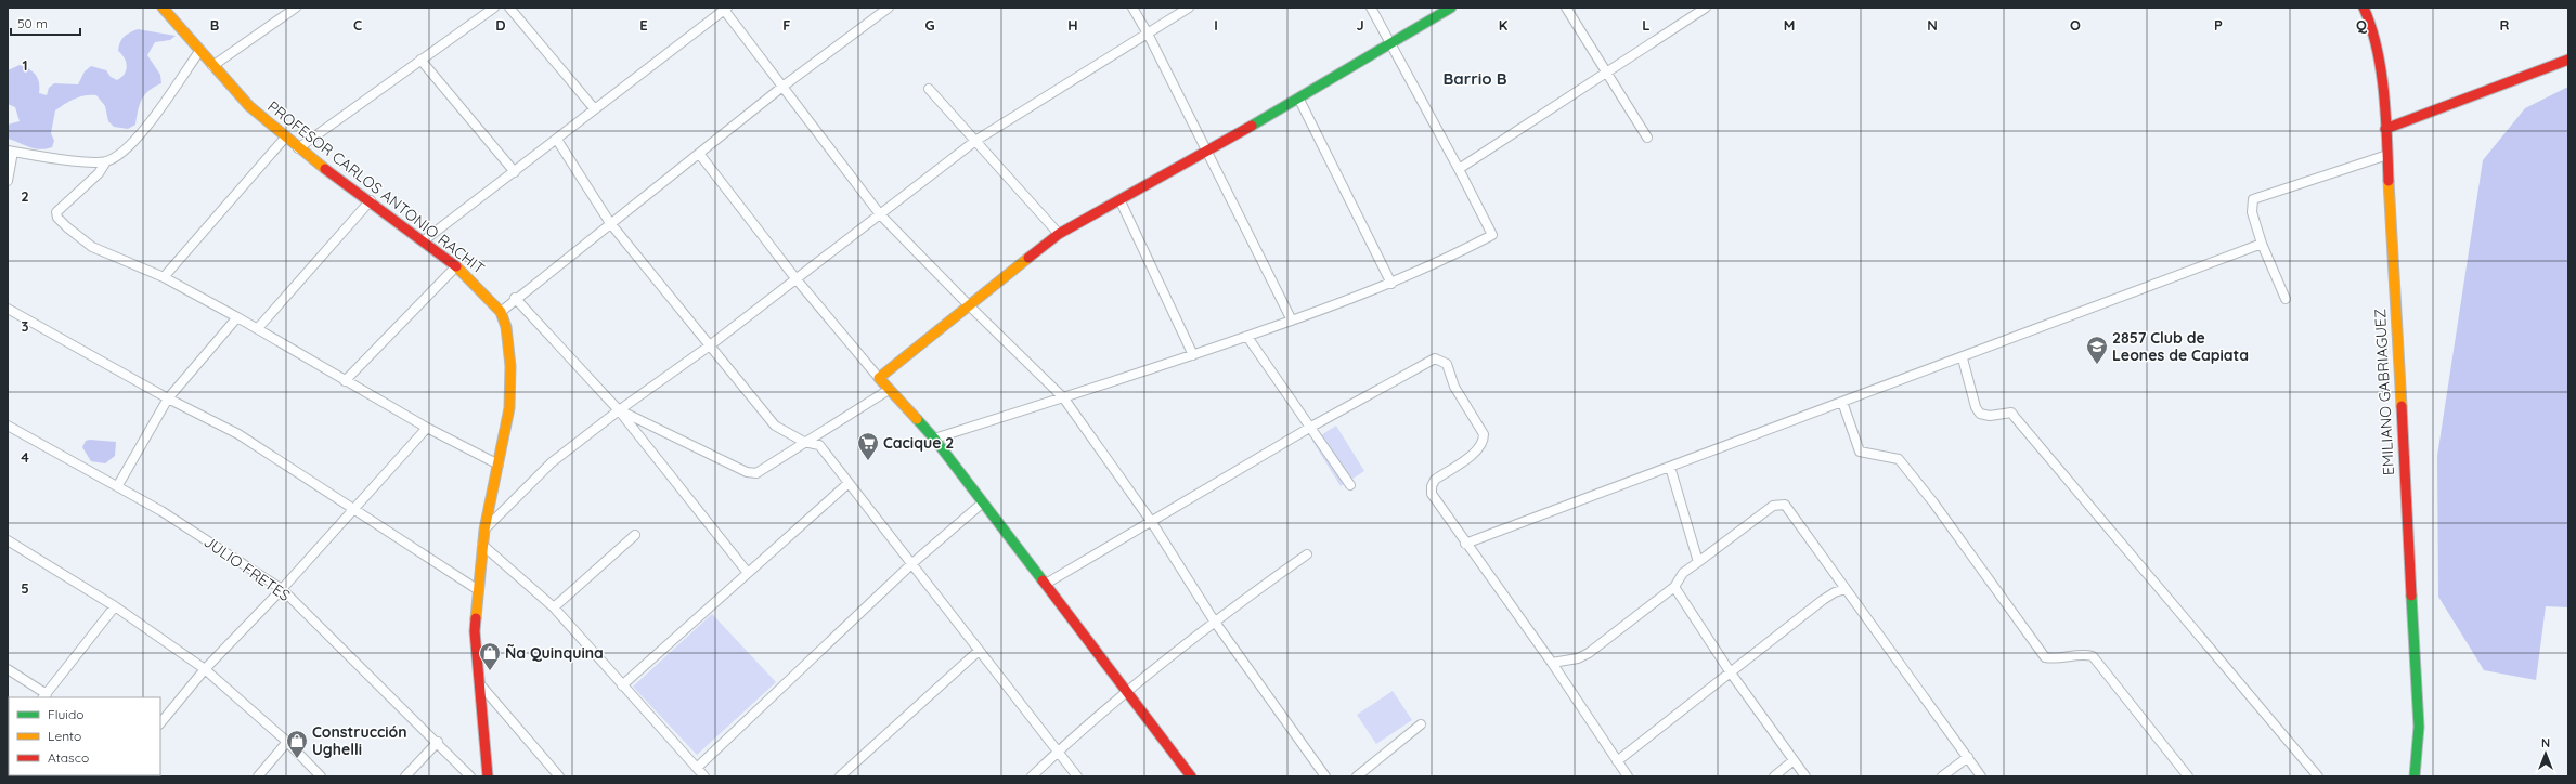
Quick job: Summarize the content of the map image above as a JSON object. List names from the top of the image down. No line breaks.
{"streets":{"main road":["PROFESOR CARLOS ANTONIO RACHIT","EMILIANO GABRIAGUEZ"],"street":["JULIO FRETES"]},"districts":["Barrio B"],"places":{"school or university":["2857 Club de Leones de Capiata"],"supermarket":["Cacique 2"],"shop":["Ña Quinquina","Construcción Ughelli"]},"legend":["Fluido","Lento","Atasco"],"scale_bar":"50 m","north":"top","grid":{"columns":["B","C","D","E","F","G","H","I","J","K","L","M","N","O","P","Q","R"],"rows":["1","2","3","4","5"]}}
